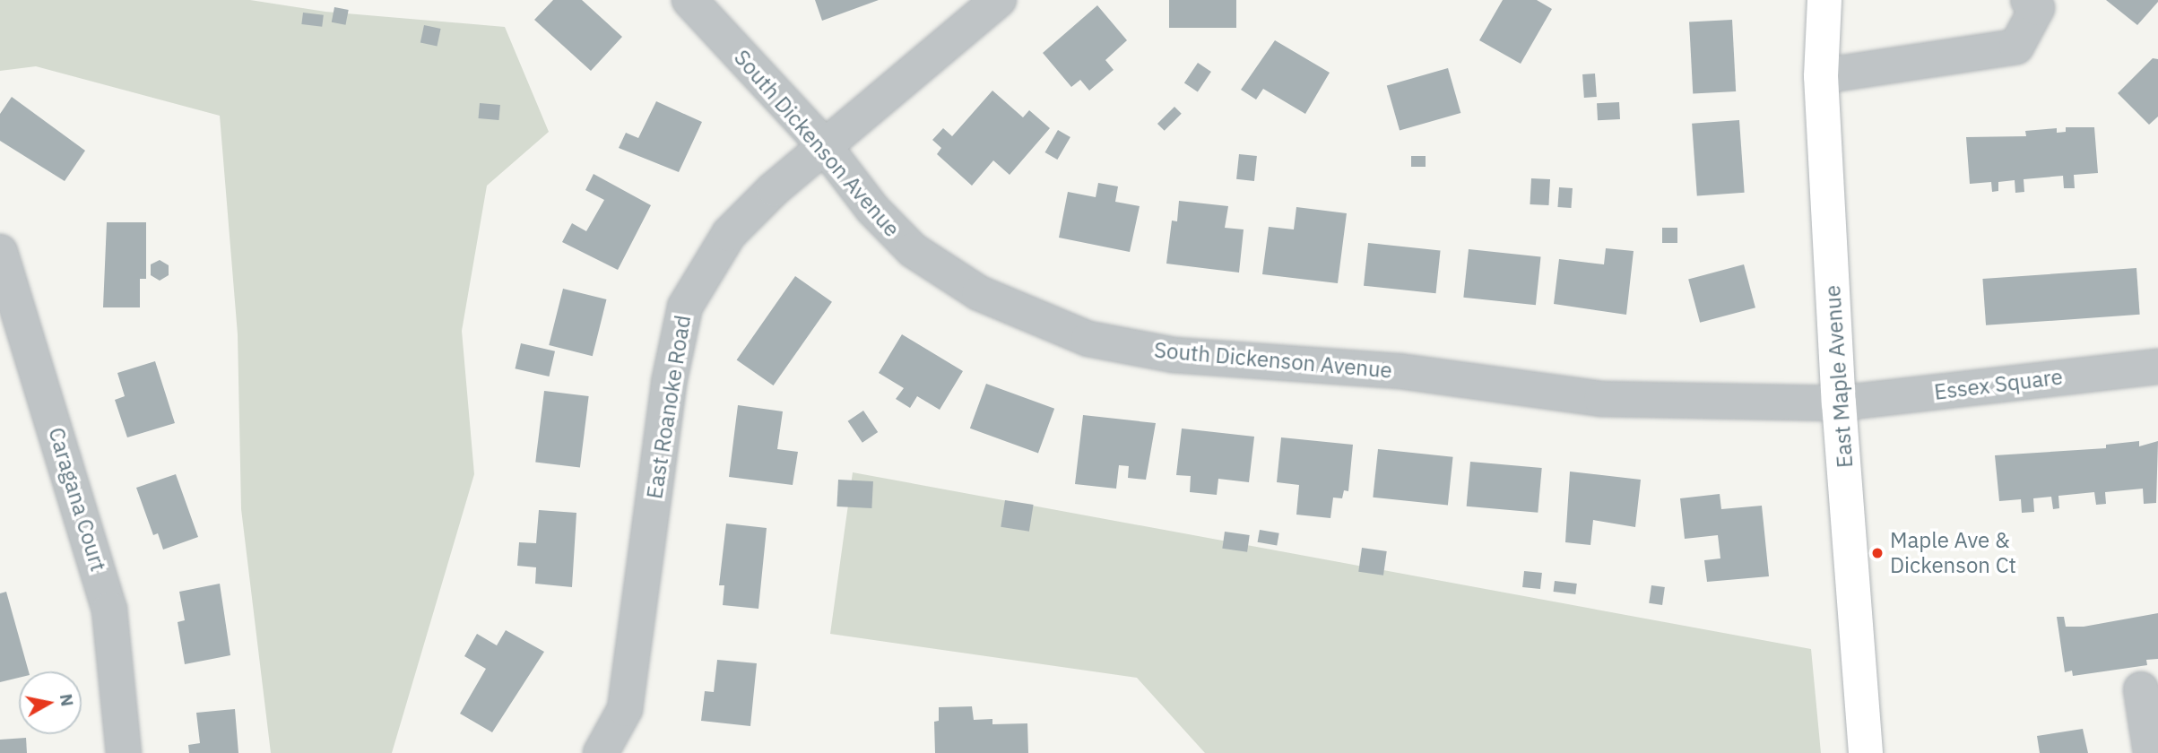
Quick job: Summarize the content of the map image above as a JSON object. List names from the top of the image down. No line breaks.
{"streets":{"main road":["East Maple Avenue"],"street":["South Dickenson Avenue","Essex Square","East Roanoke Road","Caragana Court"]},"crossings":[["South Dickenson Avenue","East Maple Avenue"],["South Dickenson Avenue","Essex Square"],["South Dickenson Avenue","East Roanoke Road"],["East Maple Avenue","Essex Square"]],"places":["Maple Ave & Dickenson Ct"],"north":"right"}
